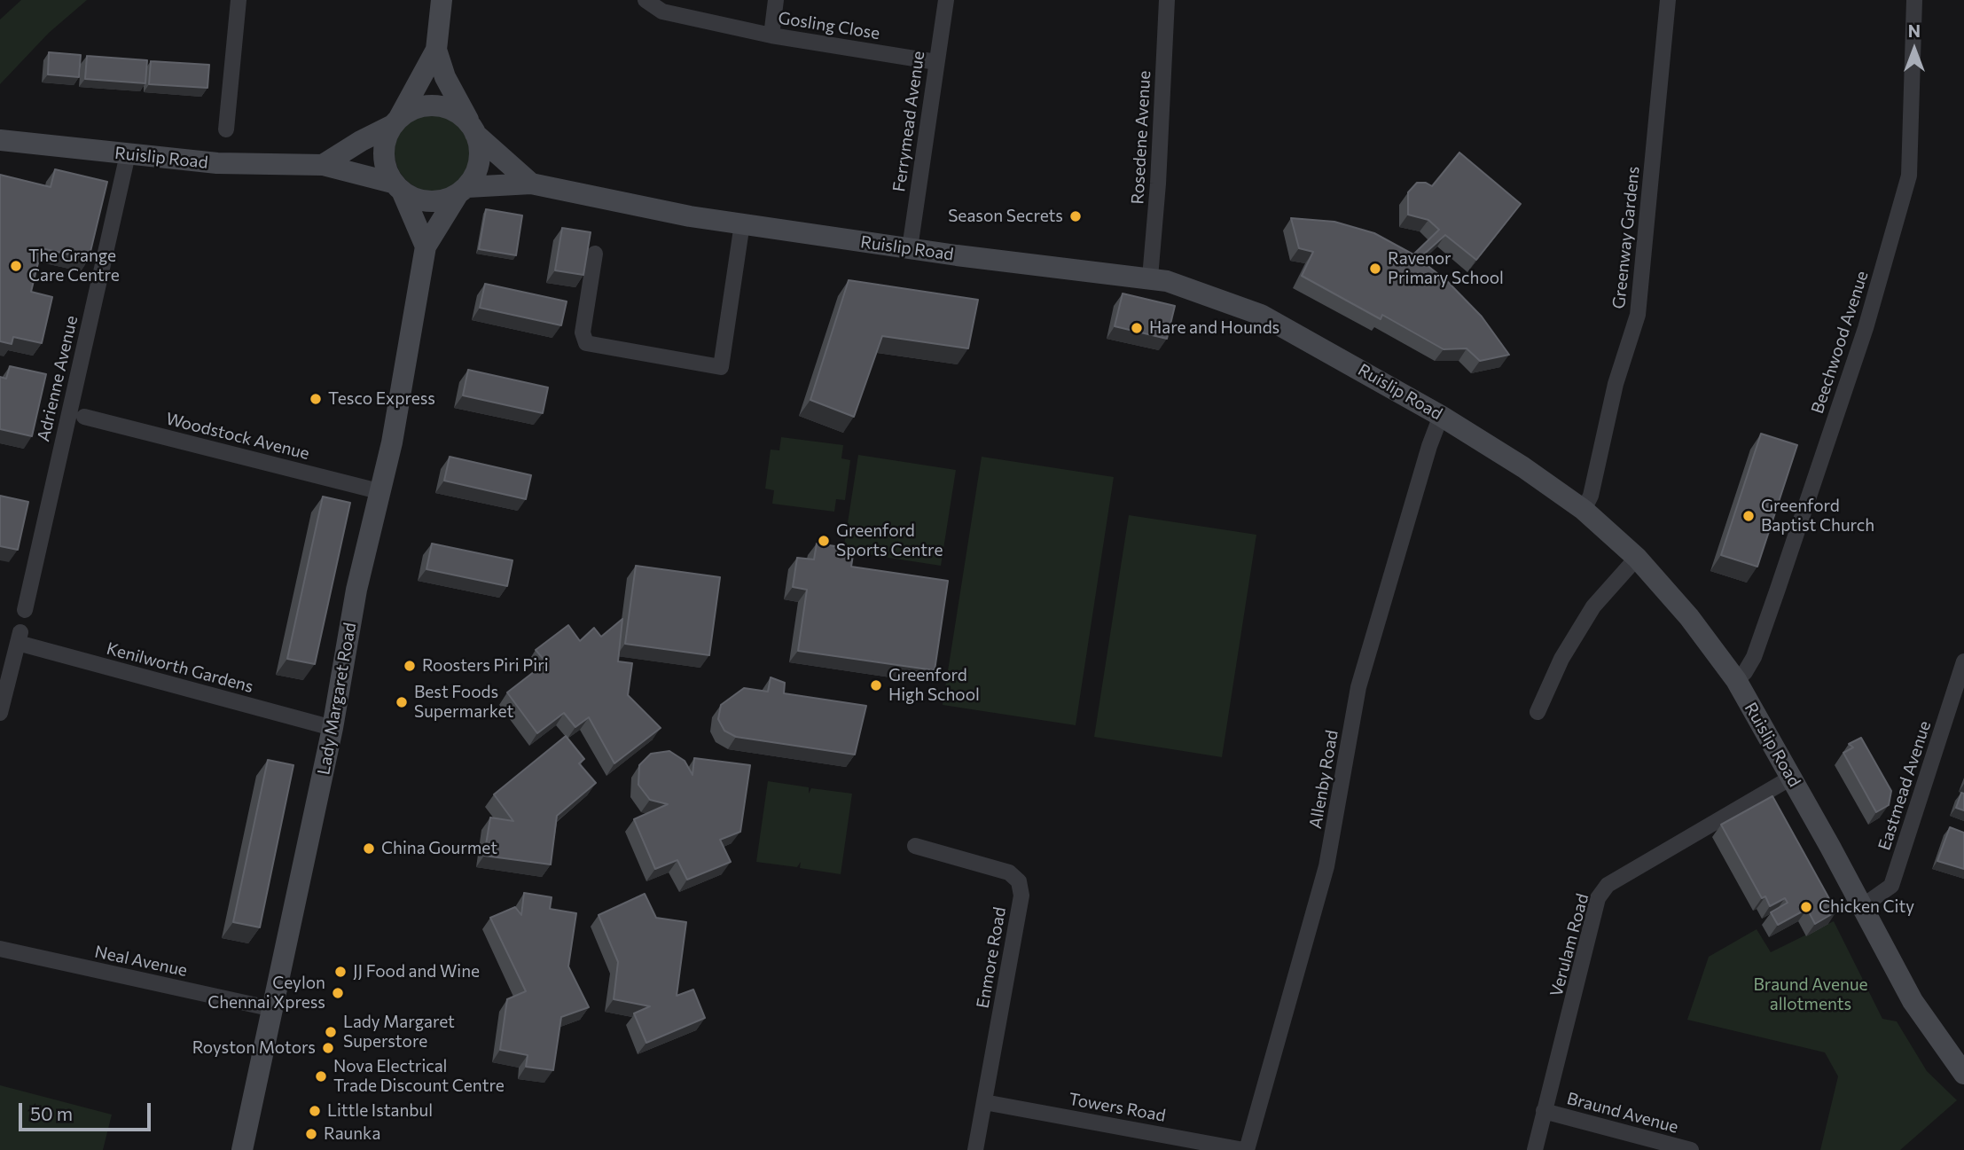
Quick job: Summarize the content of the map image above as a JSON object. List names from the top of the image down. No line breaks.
{"streets":{"main road":["Ruislip Road","Lady Margaret Road"],"street":["Gosling Close","Ferrymead Avenue","Rosedene Avenue","Greenway Gardens","Beechwood Avenue","Adrienne Avenue","Woodstock Avenue","Kenilworth Gardens","Allenby Road","Eastmead Avenue","Verulam Road","Enmore Road","Neal Avenue","Towers Road","Braund Avenue"]},"crossings":[["Gosling Close","Ferrymead Avenue"],["Ferrymead Avenue","Ruislip Road"],["Rosedene Avenue","Ruislip Road"],["Ruislip Road","Greenway Gardens"],["Ruislip Road","Beechwood Avenue"],["Ruislip Road","Adrienne Avenue"],["Ruislip Road","Lady Margaret Road"],["Ruislip Road","Allenby Road"],["Ruislip Road","Eastmead Avenue"],["Ruislip Road","Verulam Road"],["Woodstock Avenue","Lady Margaret Road"],["Kenilworth Gardens","Lady Margaret Road"],["Lady Margaret Road","Neal Avenue"],["Allenby Road","Towers Road"],["Verulam Road","Braund Avenue"],["Enmore Road","Towers Road"]],"parks":["Braund Avenue allotments"],"places":["Season Secrets","The Grange Care Centre","Ravenor Primary School","Hare and Hounds","Tesco Express","Greenford Baptist Church","Greenford Sports Centre","Roosters Piri Piri","Greenford High School","Best Foods Supermarket","China Gourmet","Chicken City","JJ Food and Wine","Ceylon Chennai Xpress","Lady Margaret Superstore","Royston Motors","Nova Electrical Trade Discount Centre","Little Istanbul","Raunka"],"scale_bar":"50 m","north":"top"}
